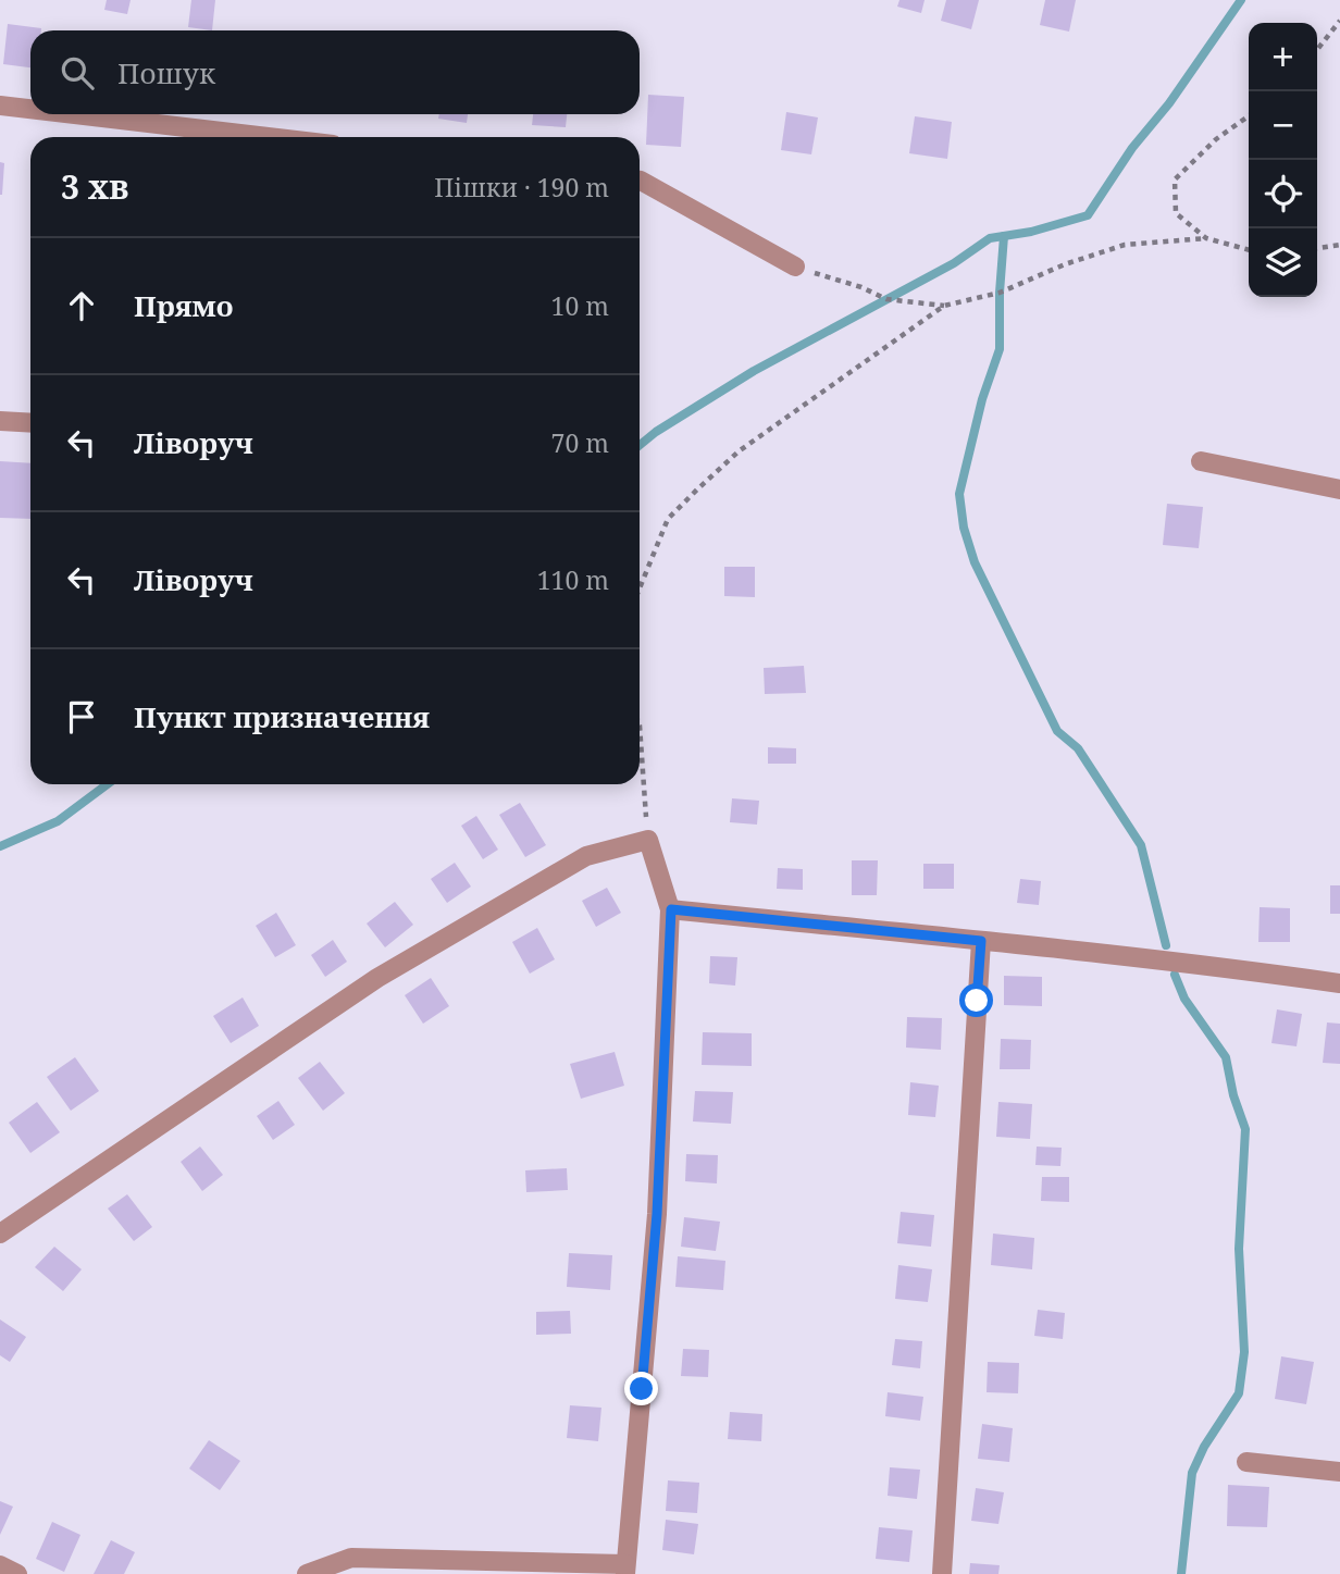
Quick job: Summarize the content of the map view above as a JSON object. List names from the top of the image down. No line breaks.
{"page":{"map_buttons":["+","−"],"search":"Пошук","heading":["3 хв","Пішки · 190 m"],"list":[["Прямо","10 m"],["Ліворуч","70 m"],["Ліворуч","110 m"],"Пункт призначення"]}}
